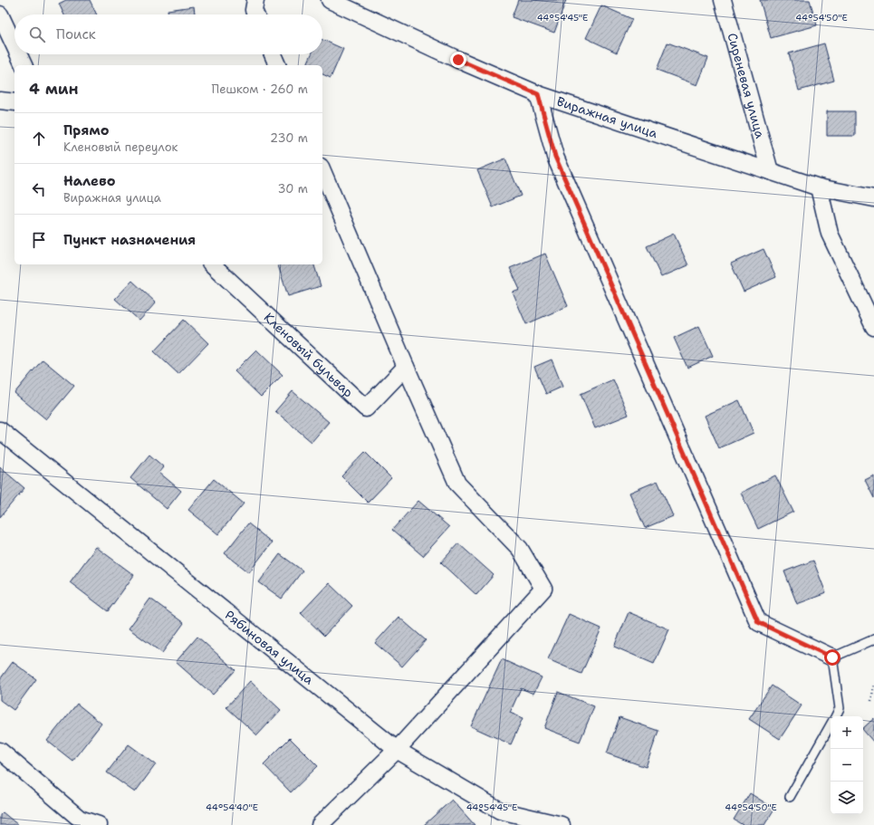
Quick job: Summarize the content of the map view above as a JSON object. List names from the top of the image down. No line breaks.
{"streets":{"street":["Сиреневая улица","Виражная улица","Кленовый бульвар","Рябиновая улица"]},"crossings":[["Сиреневая улица","Виражная улица"]],"page":{"search":"Поиск","heading":["4 мин","Пешком · 260 m"],"list":[["Прямо","Кленовый переулок","230 m"],["Налево","Виражная улица","30 m"],"Пункт назначения"],"map_buttons":["+","−"]},"coordinates":["44°54'45\"E","44°54'50\"E","44°54'40\"E"]}
